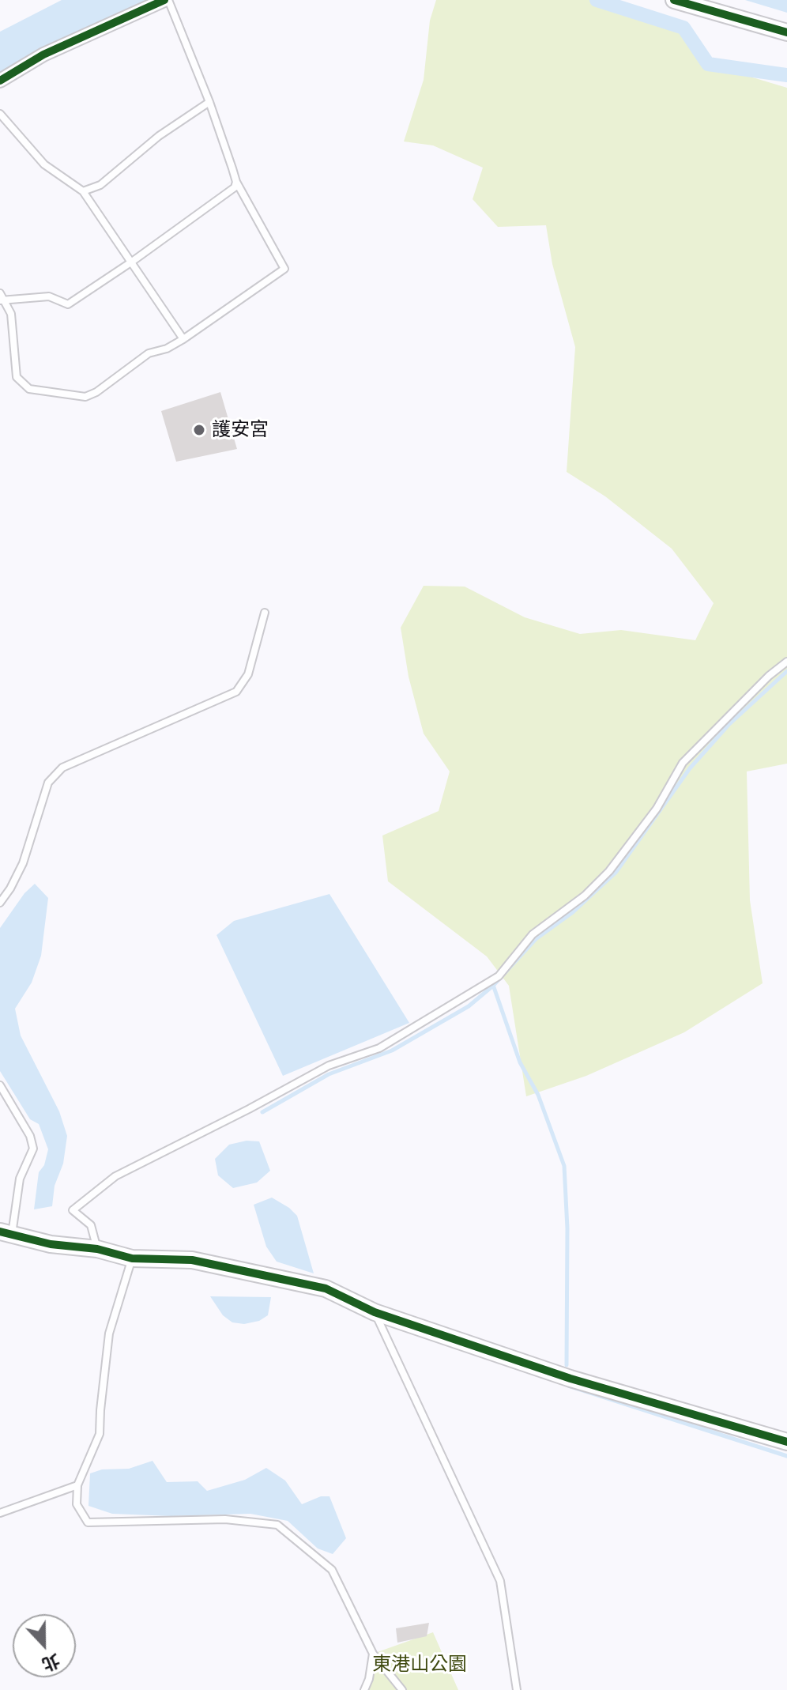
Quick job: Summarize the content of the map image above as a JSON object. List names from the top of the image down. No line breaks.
{"parks":["東港山公園"],"places":["護安宮"],"north":"bottom"}
